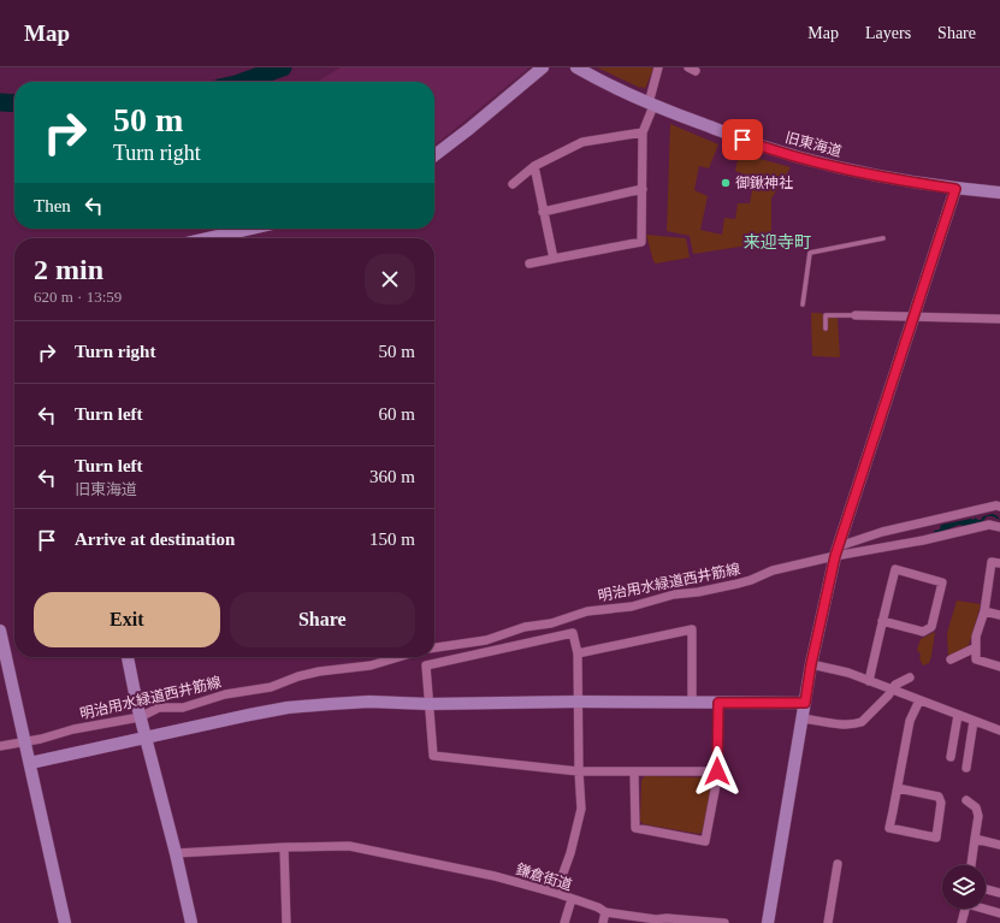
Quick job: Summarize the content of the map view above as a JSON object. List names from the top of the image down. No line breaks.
{"streets":{"street":["旧東海道","明治用水緑道西井筋線","鎌倉街道"]},"districts":["来迎寺町"],"places":["御鍬神社"],"page":{"header":"Map","nav":["Map","Layers","Share"],"turn":["50 m","Turn right"],"then":"Then","heading":["2 min","620 m · 13:59"],"list":[{"name":"Turn right","value":"50 m"},{"name":"Turn left","value":"60 m"},{"name":"Turn left","note":"旧東海道","value":"360 m"},{"name":"Arrive at destination","value":"150 m"}],"buttons":["Exit","Share"]}}
